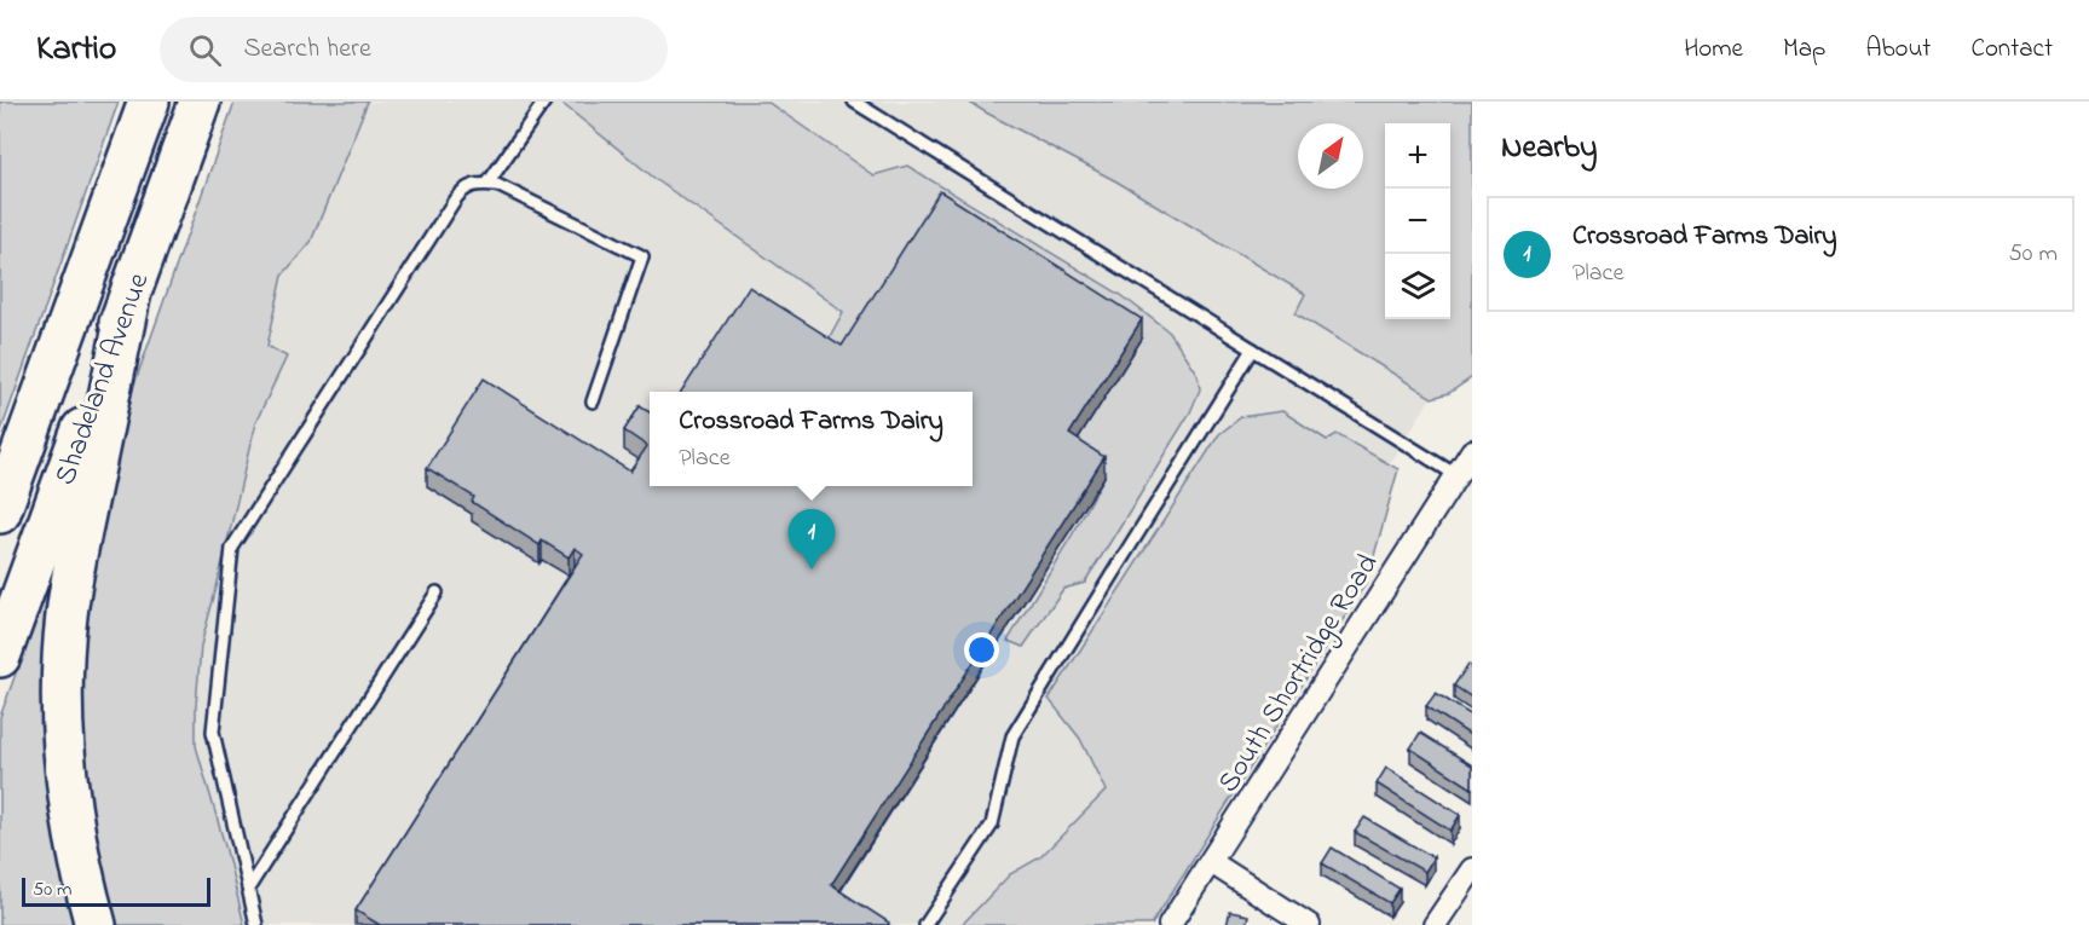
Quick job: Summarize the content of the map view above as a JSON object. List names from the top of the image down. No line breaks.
{"streets":{"highway":["Shadeland Avenue"],"street":["South Shortridge Road"]},"scale_bar":"50 m","north":"top right","page":{"header":"Kartio","search":"Search here","nav":["Home","Map","About","Contact"],"heading":"Nearby","map_buttons":["+","−"],"list":[{"mark":"1","name":"Crossroad Farms Dairy","note":"Place","value":"50 m"}],"popup":["Crossroad Farms Dairy","Place"],"pins":"1","scale":"50 m"}}
